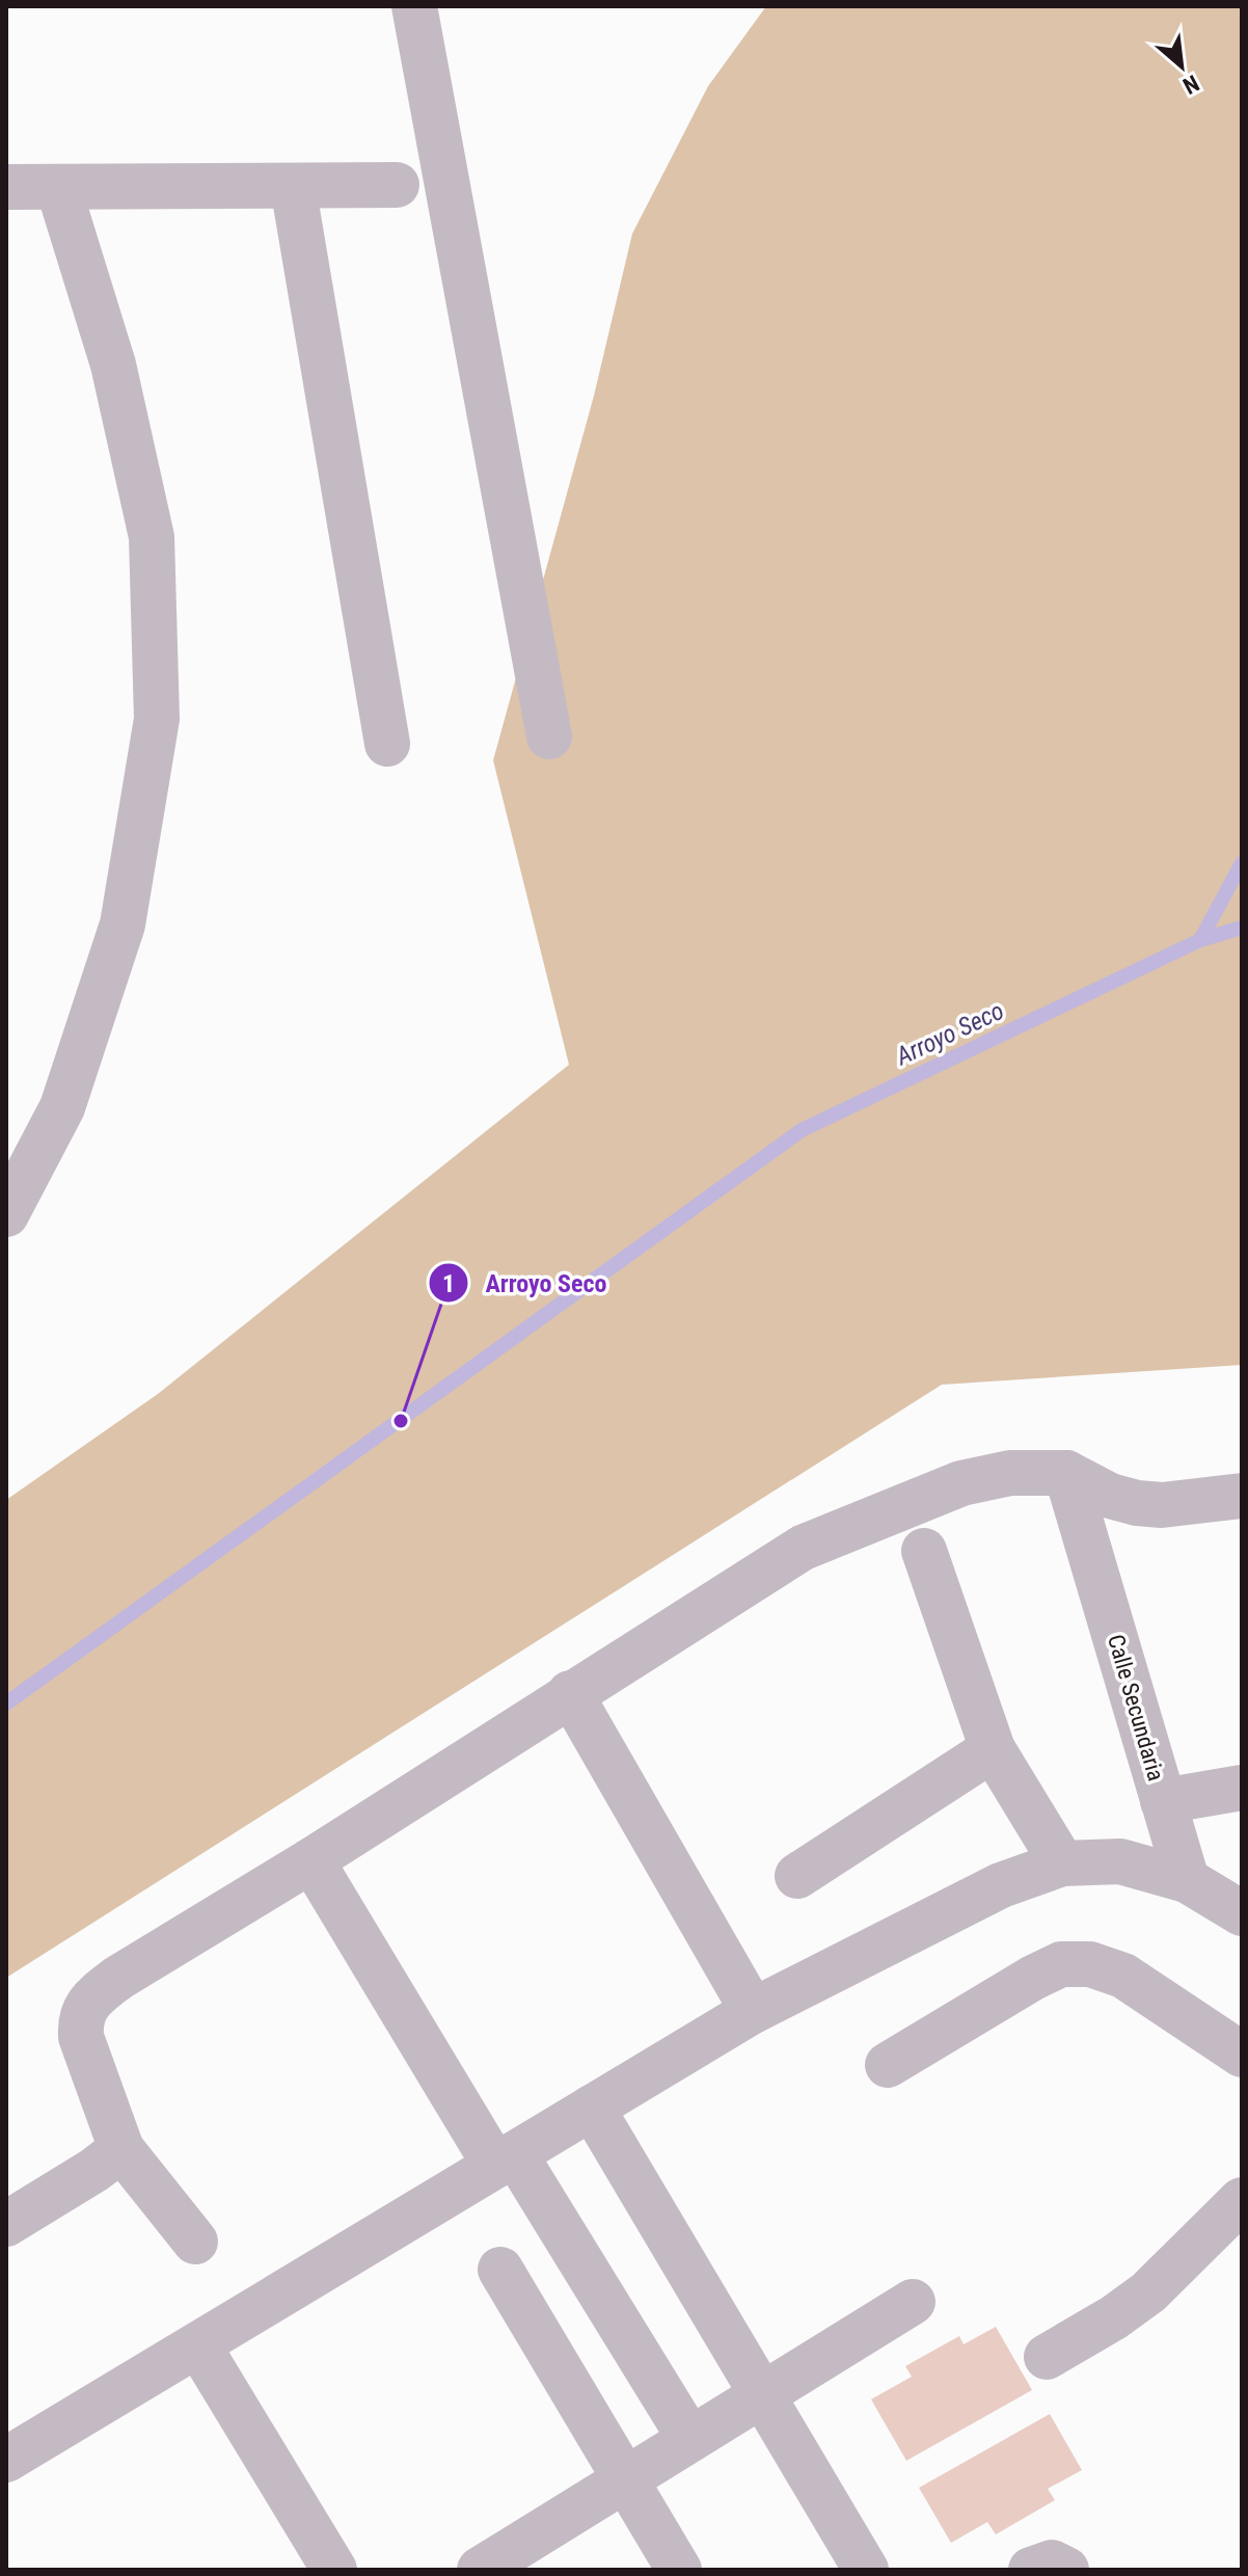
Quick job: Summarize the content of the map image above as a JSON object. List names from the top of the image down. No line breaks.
{"streets":{"street":["Calle Secundaria"]},"water":["Arroyo Seco"],"places":["Arroyo Seco"],"north":"bottom right"}
